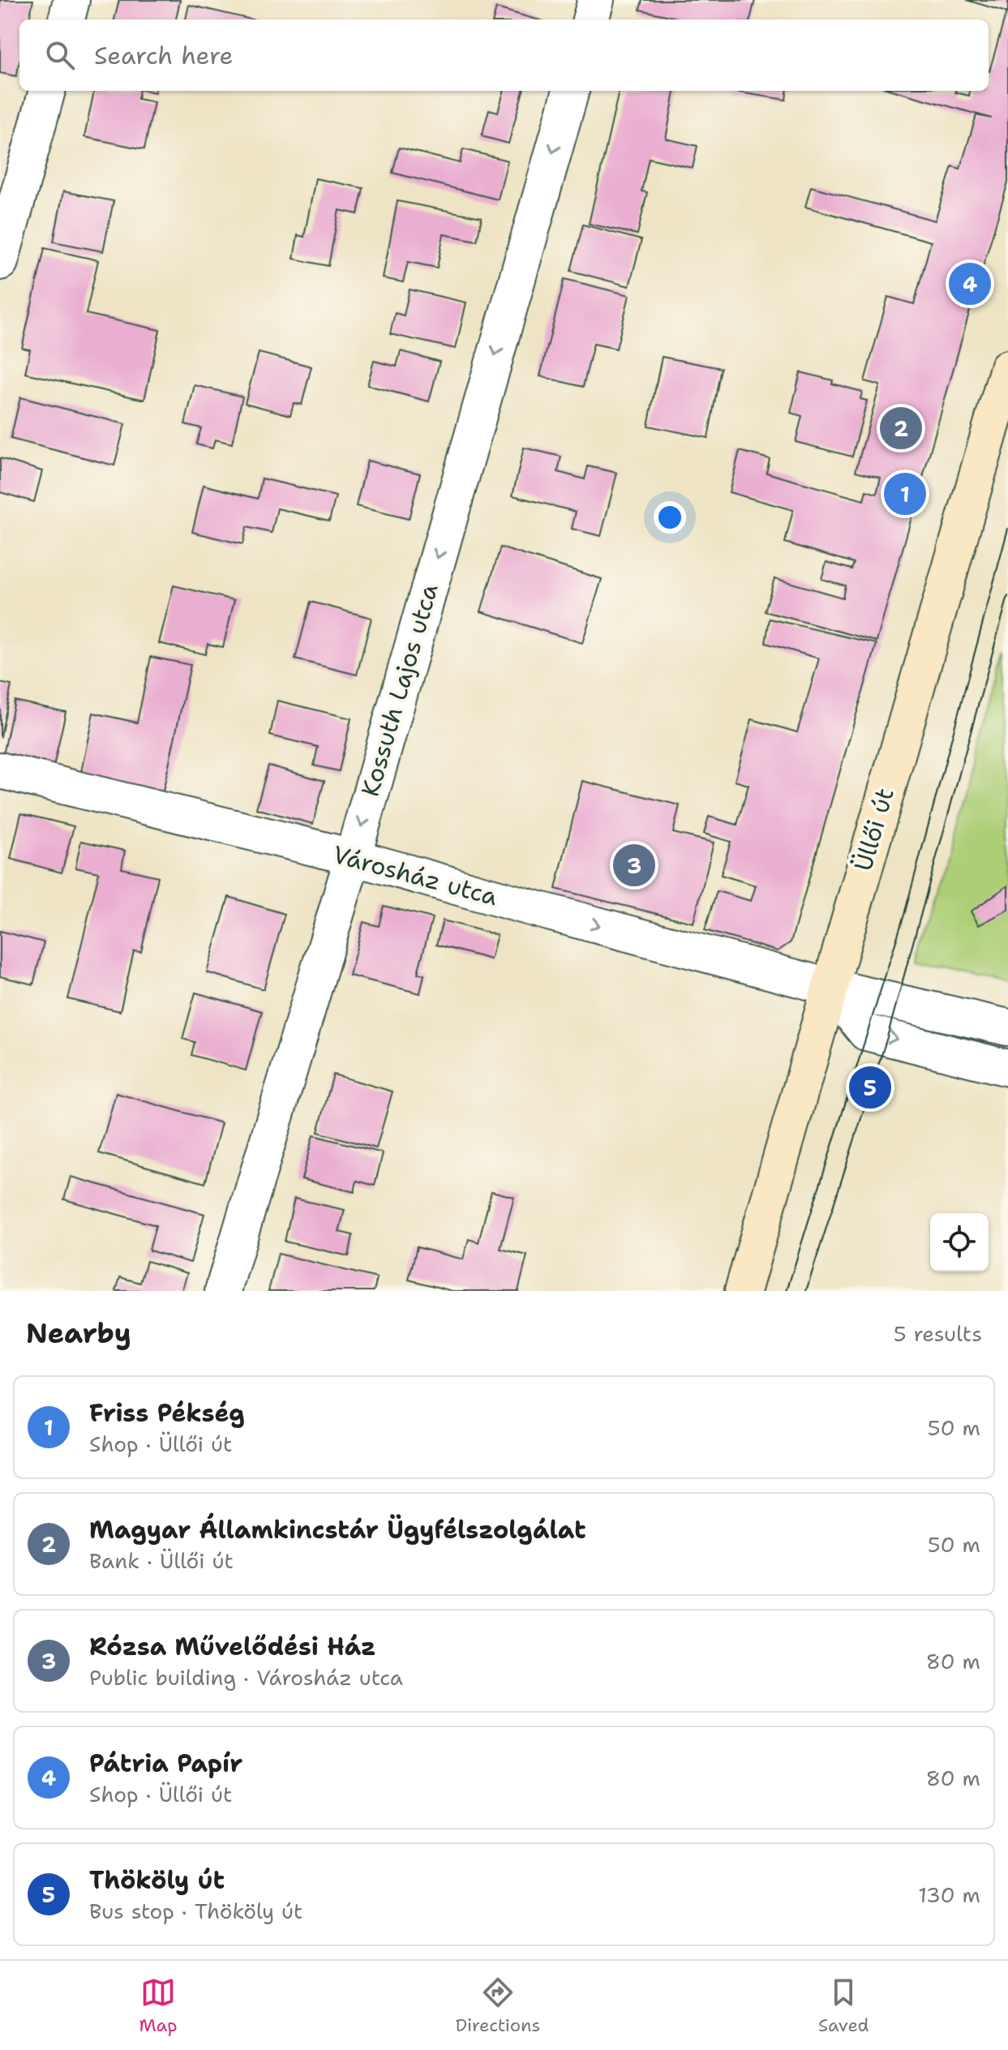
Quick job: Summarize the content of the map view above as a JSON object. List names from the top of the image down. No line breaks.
{"streets":{"main road":["Üllői út"],"street":["Kossuth Lajos utca","Városház utca"]},"crossings":[["Kossuth Lajos utca","Városház utca"],["Üllői út","Városház utca"]],"one_way":["Kossuth Lajos utca","Városház utca"],"page":{"search":"Search here","pins":["4","2","1","3","5"],"heading":["Nearby","5 results"],"list":[{"mark":"1","name":"Friss Pékség","note":"Shop · Üllői út","value":"50 m"},{"mark":"2","name":"Magyar Államkincstár Ügyfélszolgálat","note":"Bank · Üllői út","value":"50 m"},{"mark":"3","name":"Rózsa Művelődési Ház","note":"Public building · Városház utca","value":"80 m"},{"mark":"4","name":"Pátria Papír","note":"Shop · Üllői út","value":"80 m"},{"mark":"5","name":"Thököly út","note":"Bus stop · Thököly út","value":"130 m"}],"nav":["Map","Directions","Saved"]}}
